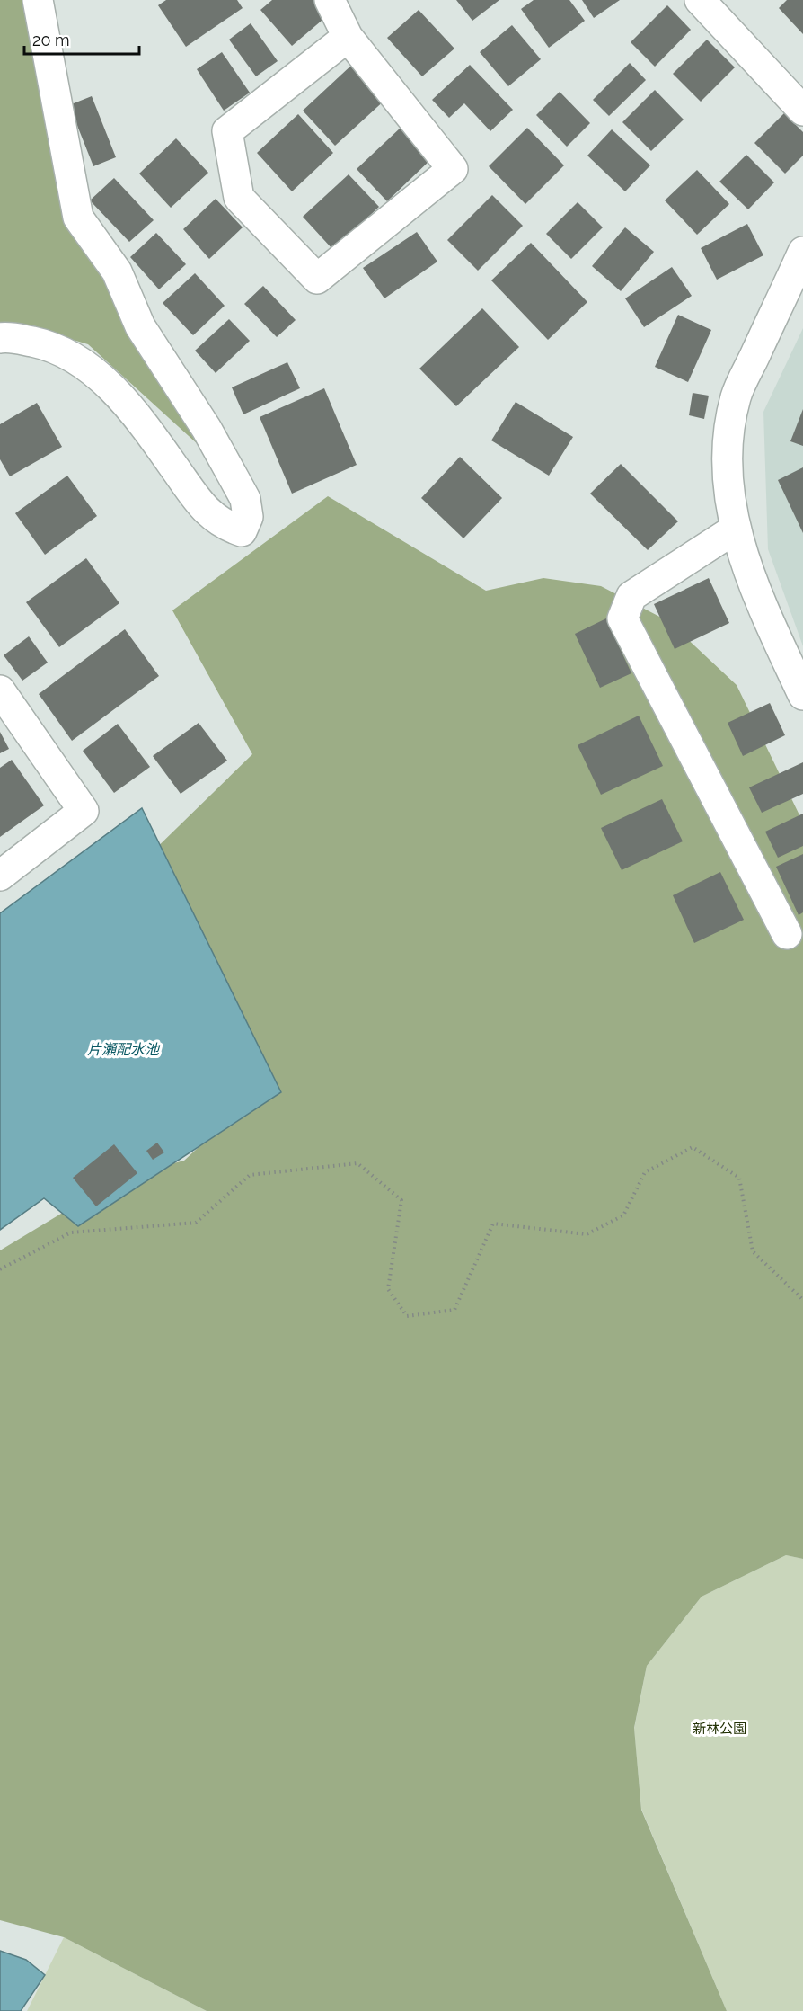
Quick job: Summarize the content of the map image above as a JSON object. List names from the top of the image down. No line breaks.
{"water":["片瀬配水池"],"parks":["新林公園"],"scale_bar":"20 m"}
